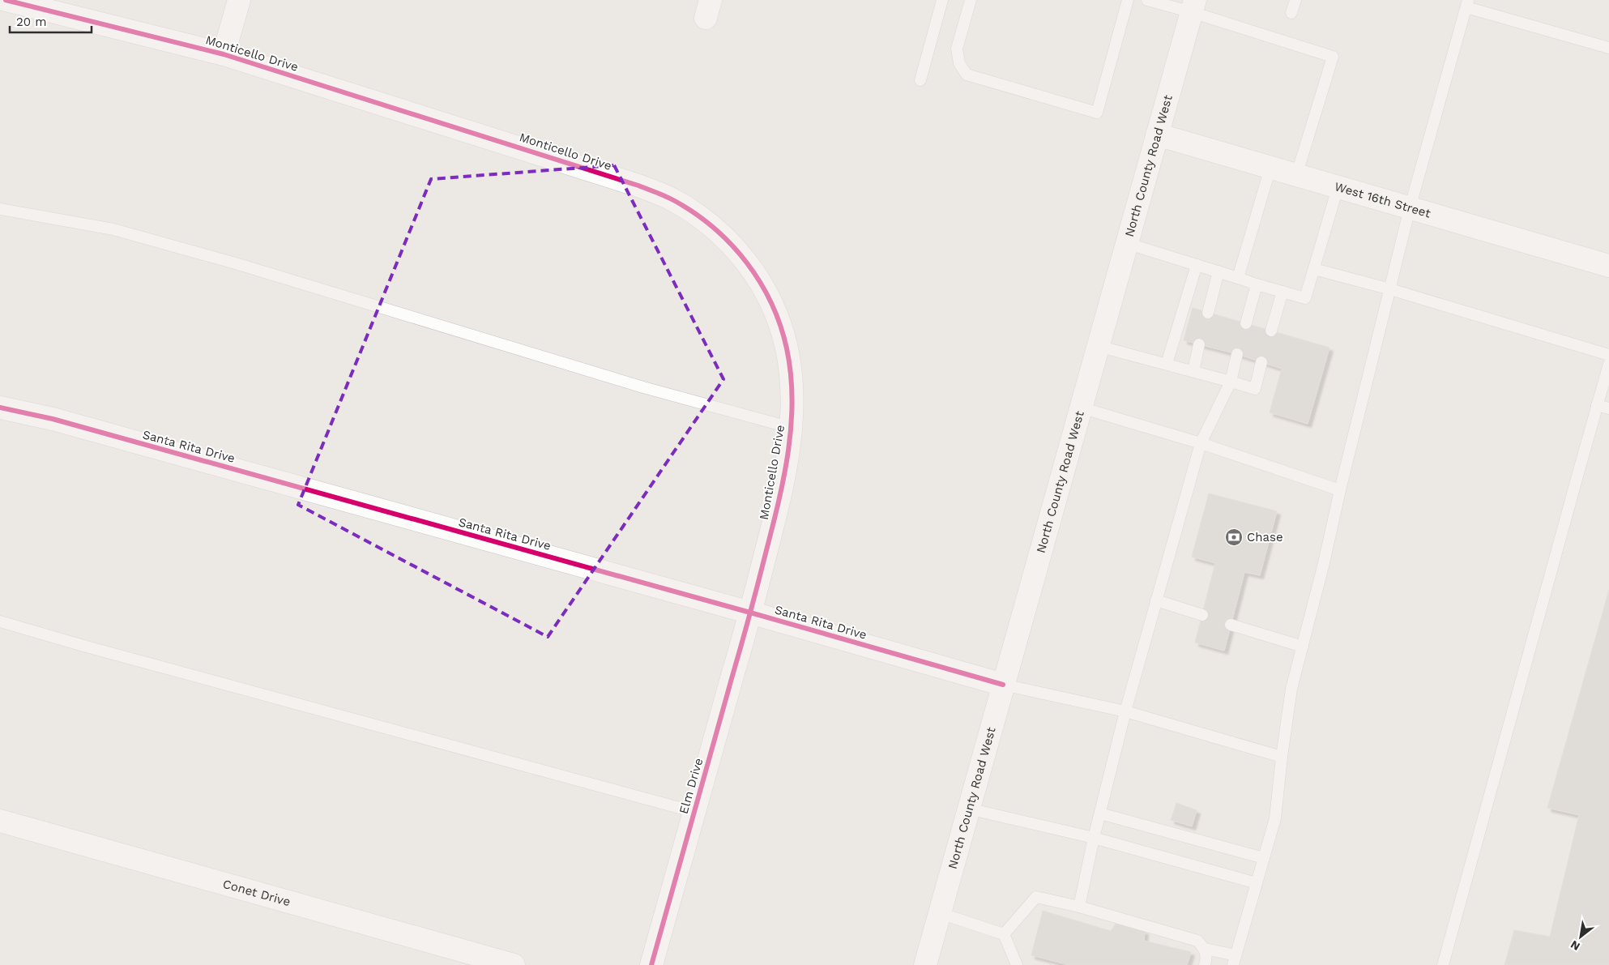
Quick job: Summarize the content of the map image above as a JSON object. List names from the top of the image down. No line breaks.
{"streets":{"street":["Monticello Drive","North County Road West","West 16th Street","Santa Rita Drive","Elm Drive","Conet Drive"]},"crossings":[["Monticello Drive","Santa Rita Drive"],["Monticello Drive","Elm Drive"],["North County Road West","West 16th Street"],["North County Road West","Santa Rita Drive"],["Santa Rita Drive","Elm Drive"]],"places":{"bank":["Chase"]},"scale_bar":"20 m","north":"bottom left"}
